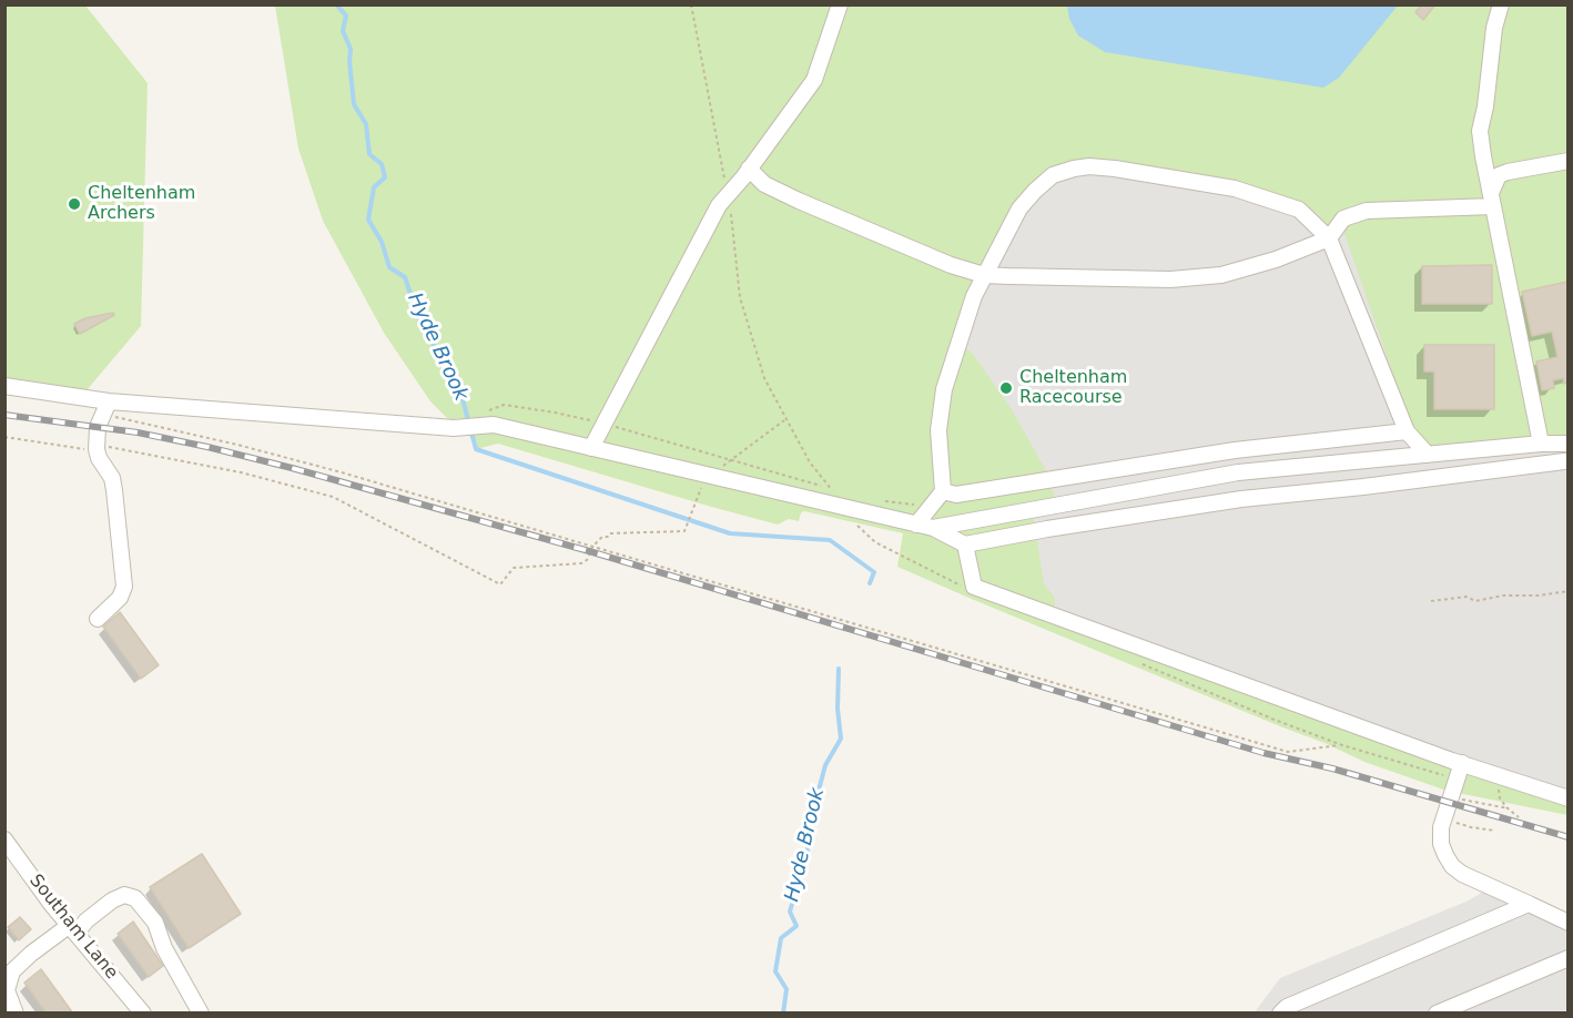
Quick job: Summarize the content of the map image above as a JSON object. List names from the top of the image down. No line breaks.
{"streets":{"street":["Southam Lane"]},"water":["Hyde Brook"],"places":["Cheltenham Archers","Cheltenham Racecourse"]}
